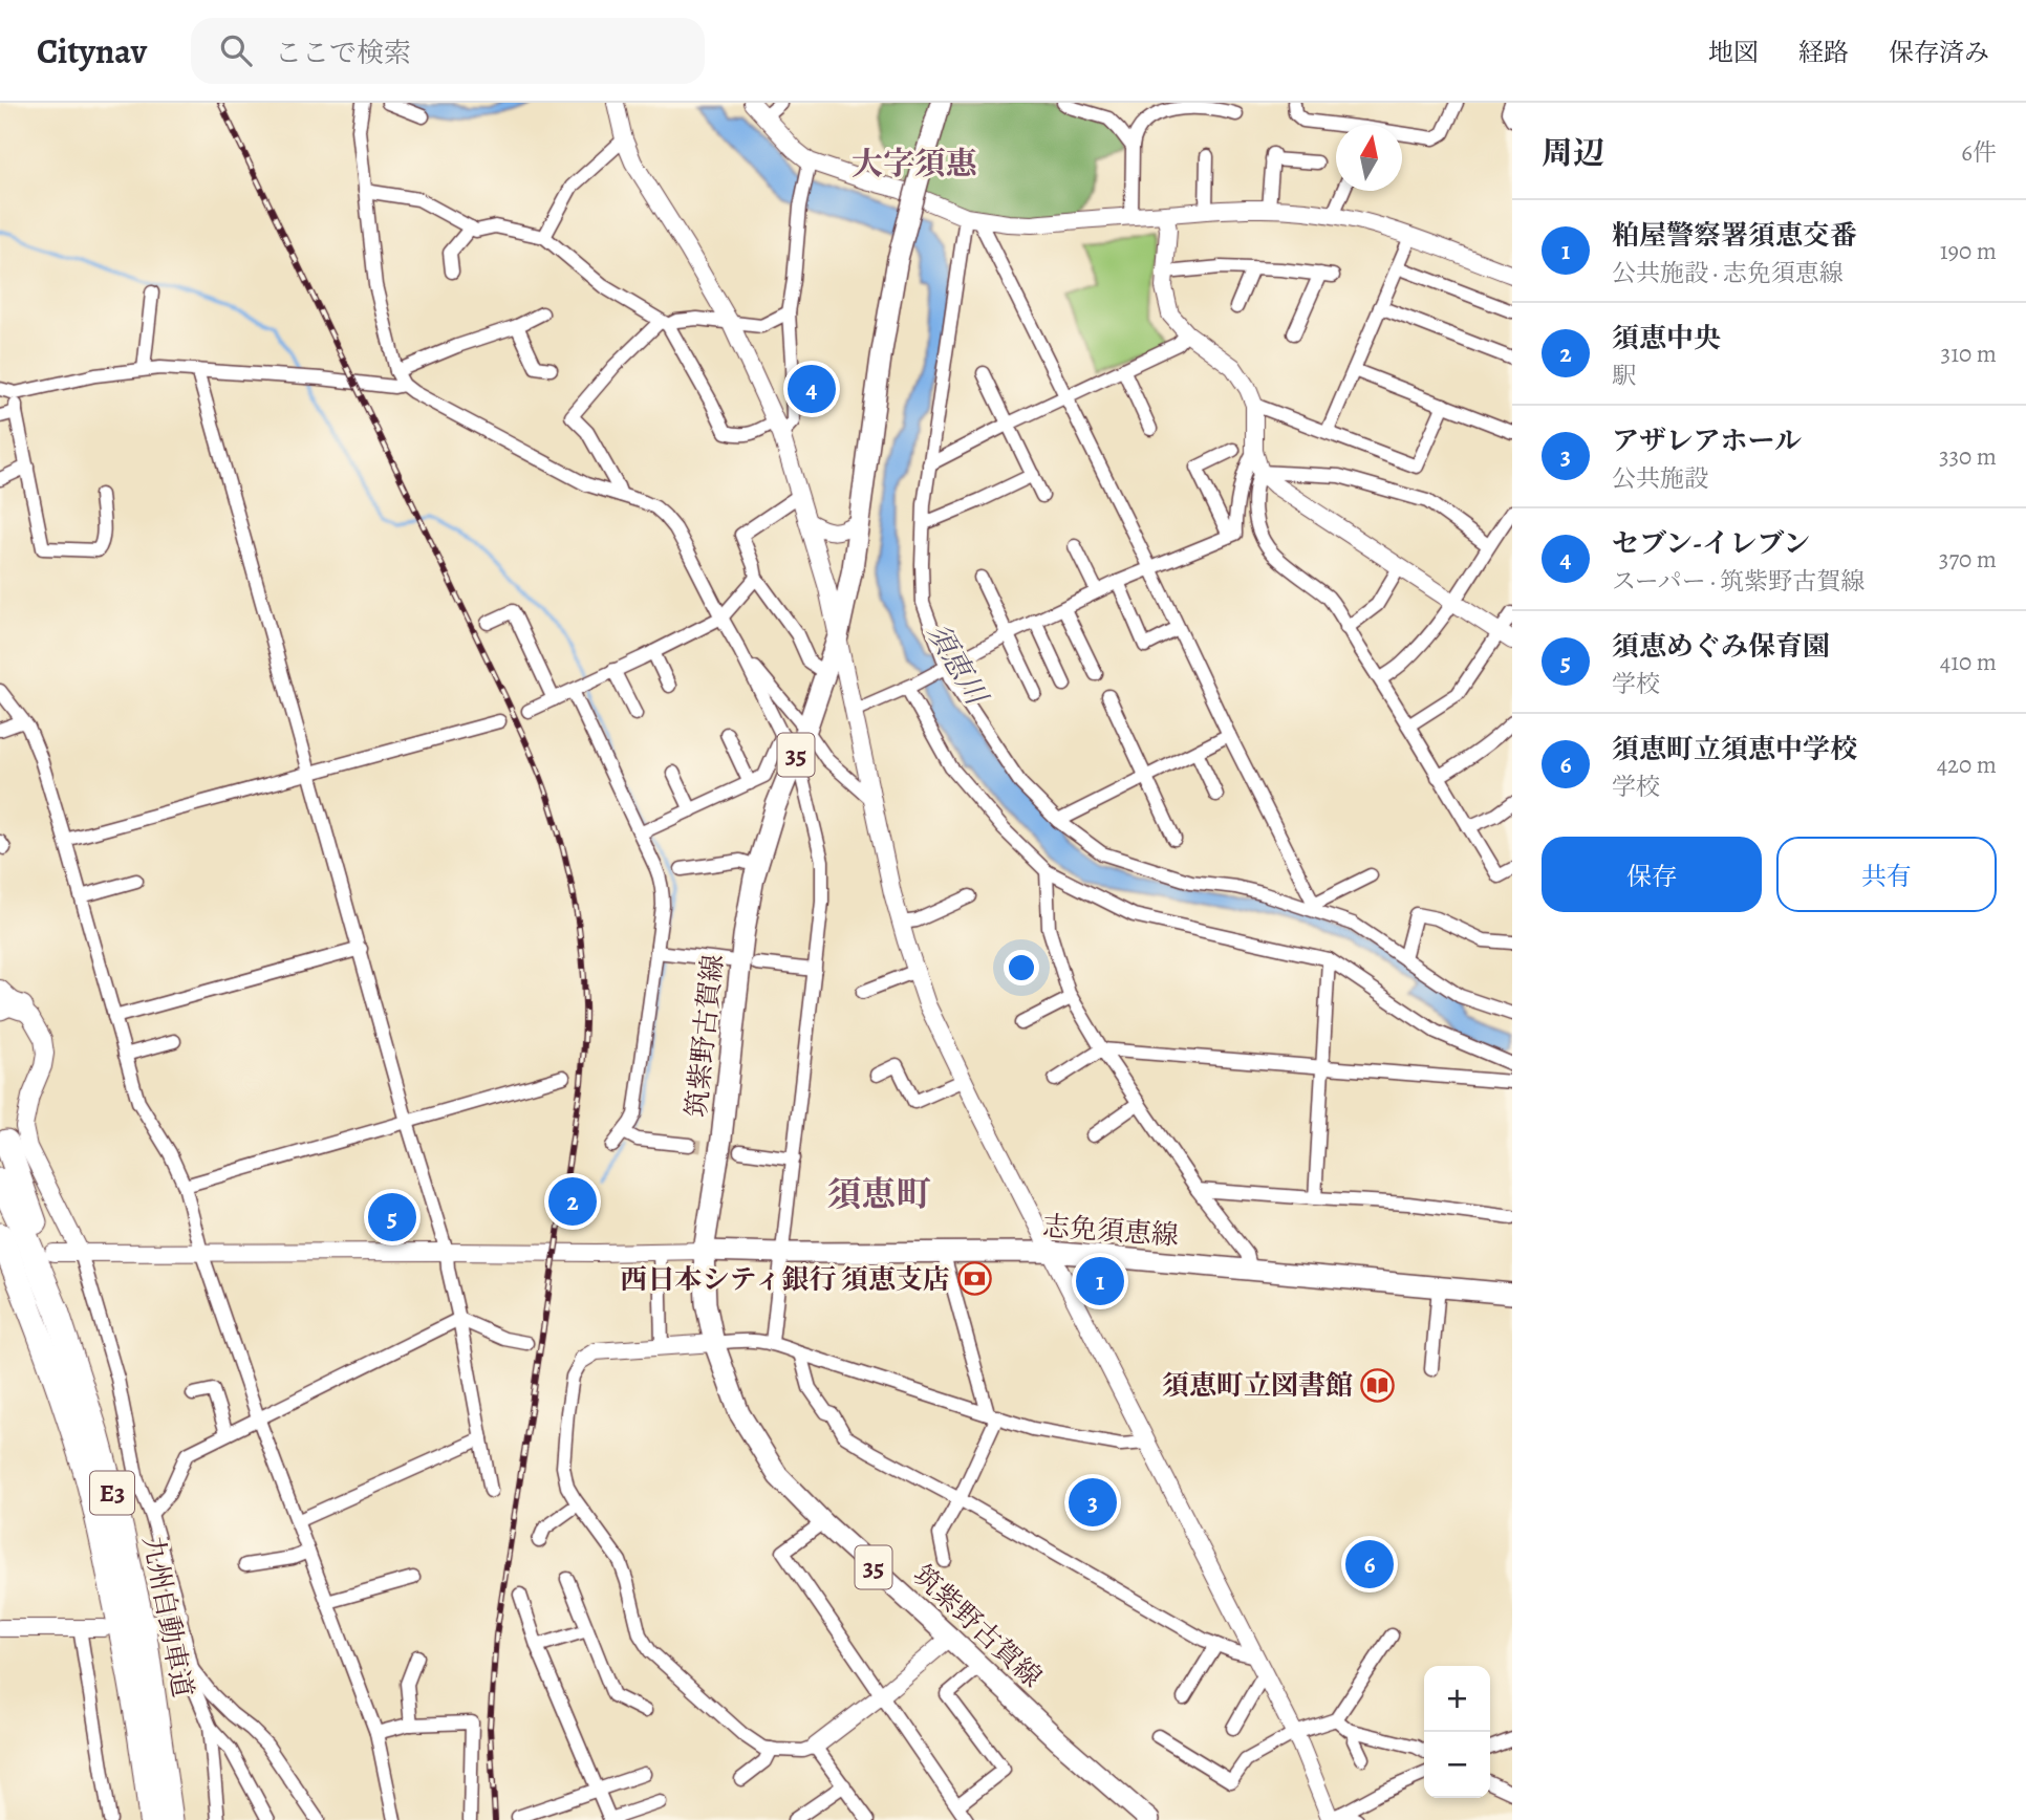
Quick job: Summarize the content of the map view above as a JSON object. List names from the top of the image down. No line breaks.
{"streets":{"highway":["E3","九州自動車道"],"main road":["35","筑紫野古賀線","志免須恵線"]},"crossings":[["筑紫野古賀線","志免須恵線"]],"districts":["大字須惠","須恵町"],"water":["須恵川"],"places":{"bank":["西日本シティ銀行 須恵支店"],"library":["須恵町立図書館"]},"north":"top","page":{"header":"Citynav","search":"ここで検索","nav":["地図","経路","保存済み"],"heading":["周辺","6件"],"list":[{"mark":"1","name":"粕屋警察署須恵交番","note":"公共施設 · 志免須恵線","value":"190 m"},{"mark":"2","name":"須恵中央","note":"駅","value":"310 m"},{"mark":"3","name":"アザレアホール","note":"公共施設","value":"330 m"},{"mark":"4","name":"セブン-イレブン","note":"スーパー · 筑紫野古賀線","value":"370 m"},{"mark":"5","name":"須恵めぐみ保育園","note":"学校","value":"410 m"},{"mark":"6","name":"須恵町立須恵中学校","note":"学校","value":"420 m"}],"pins":["4","2","5","1","3","6"],"buttons":["保存","共有"],"map_buttons":["+","−"]}}
